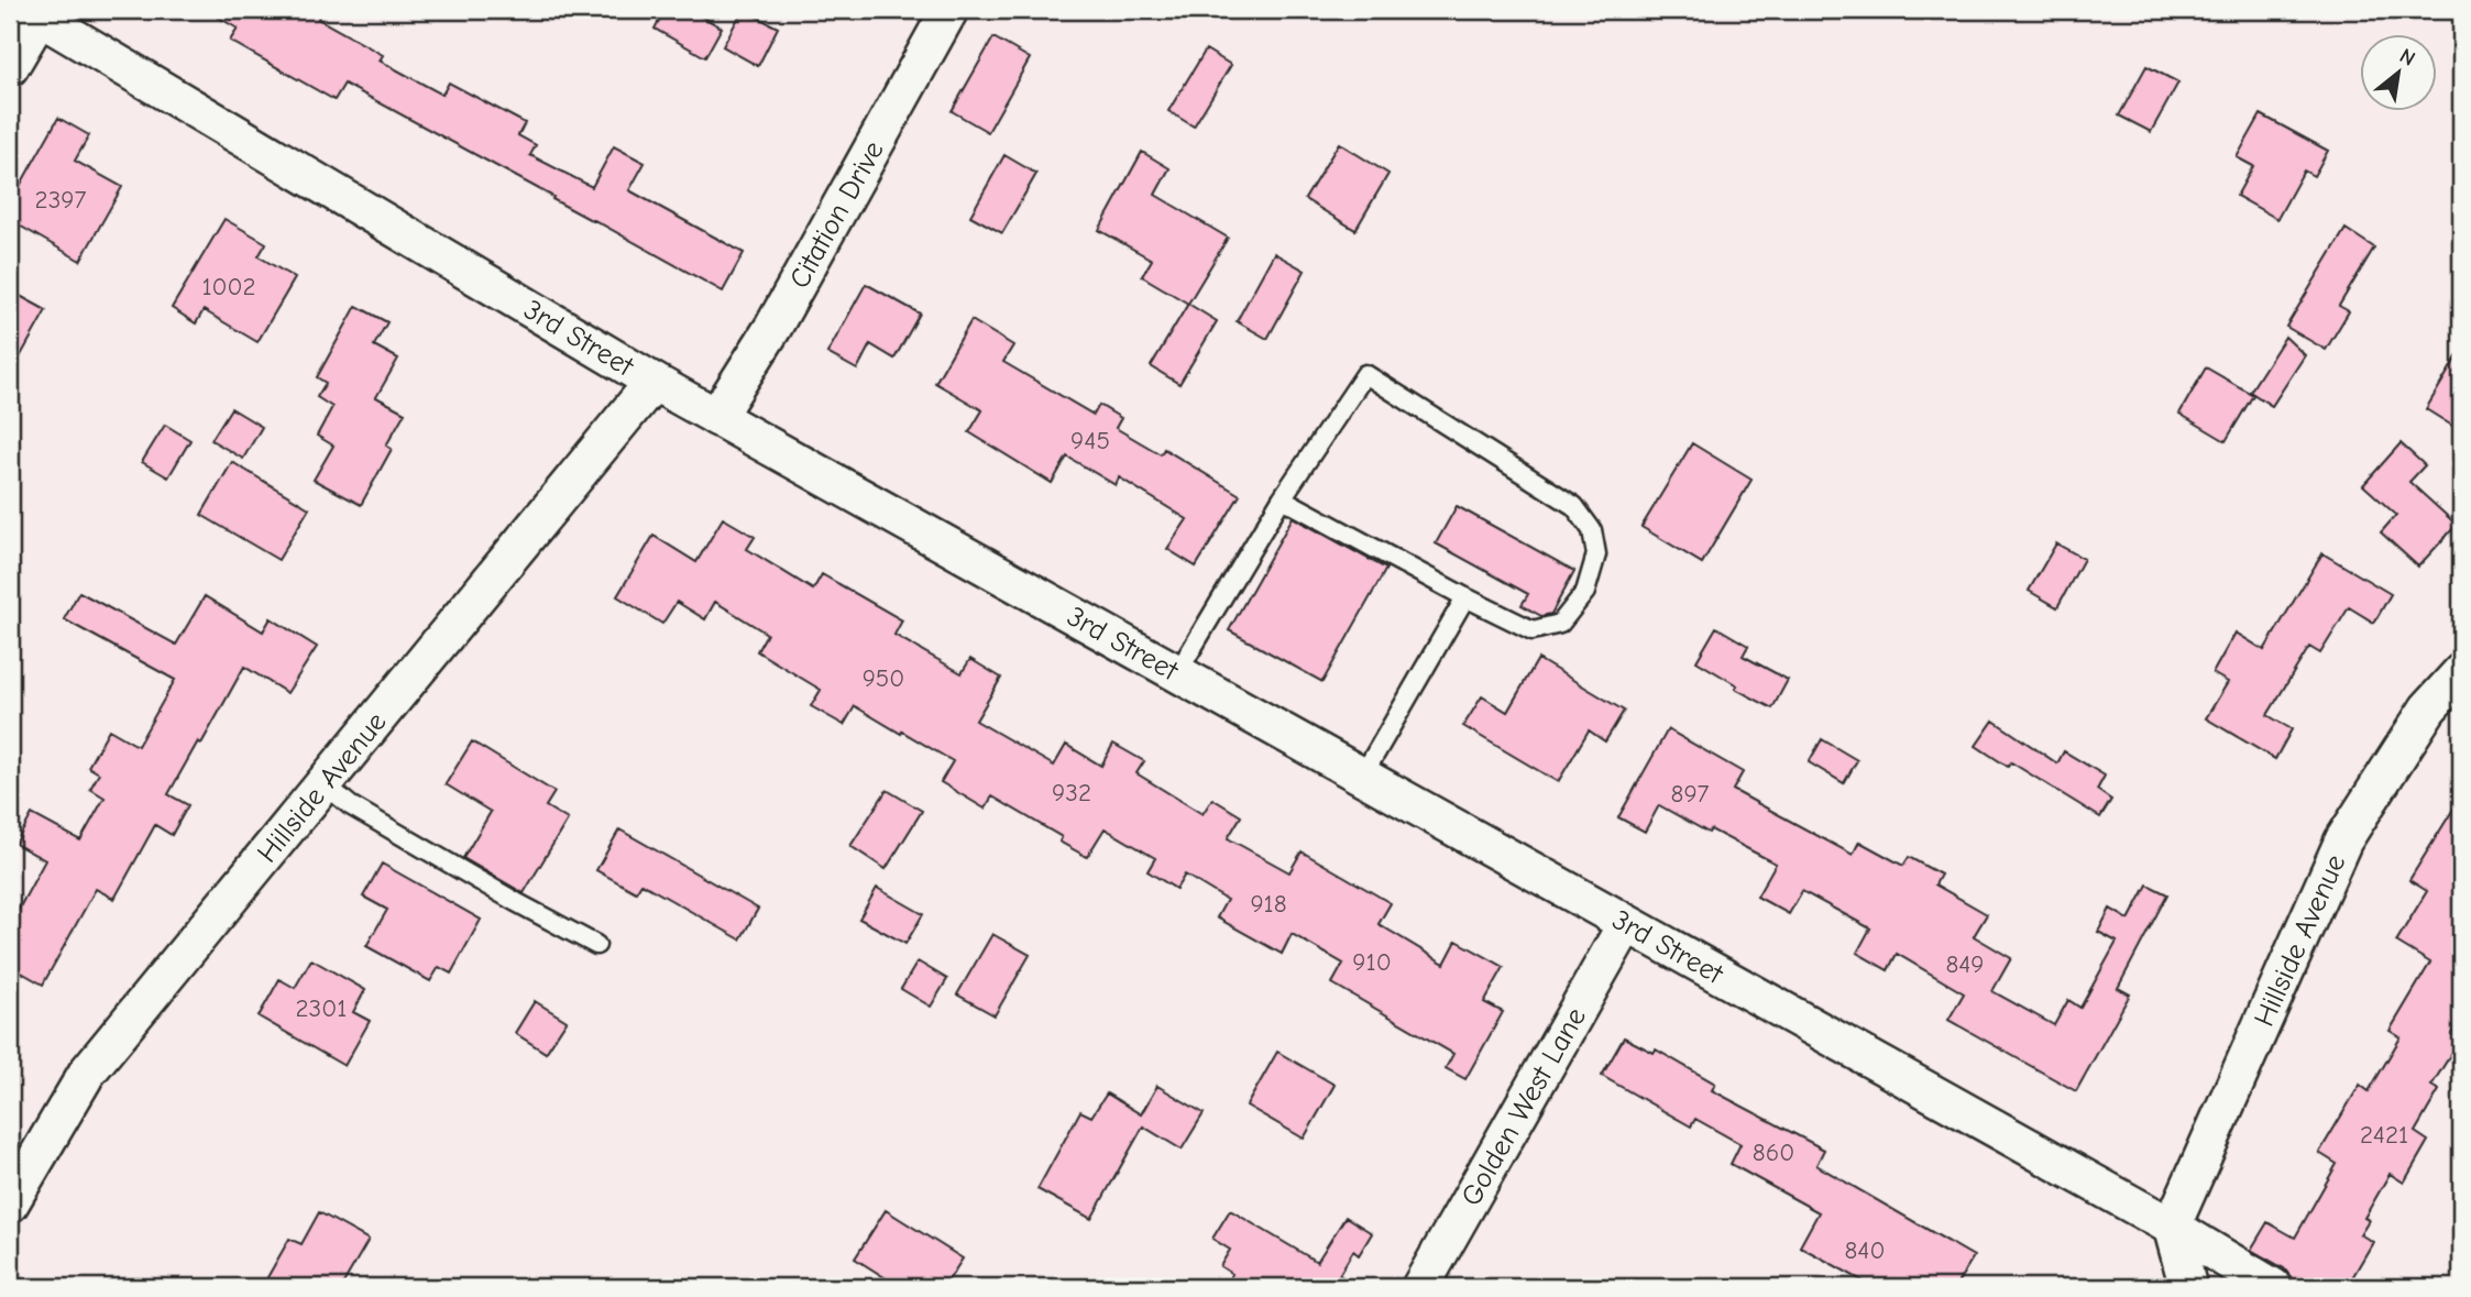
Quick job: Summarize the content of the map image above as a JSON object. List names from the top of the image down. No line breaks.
{"streets":{"street":["Citation Drive","3rd Street","Hillside Avenue","Golden West Lane"]},"crossings":[["Citation Drive","3rd Street"],["3rd Street","Hillside Avenue"],["3rd Street","Golden West Lane"]],"house_numbers":["2397","1002","945","950","932","897","918","910","849","2301","2421","860","840"],"north":"top right"}
